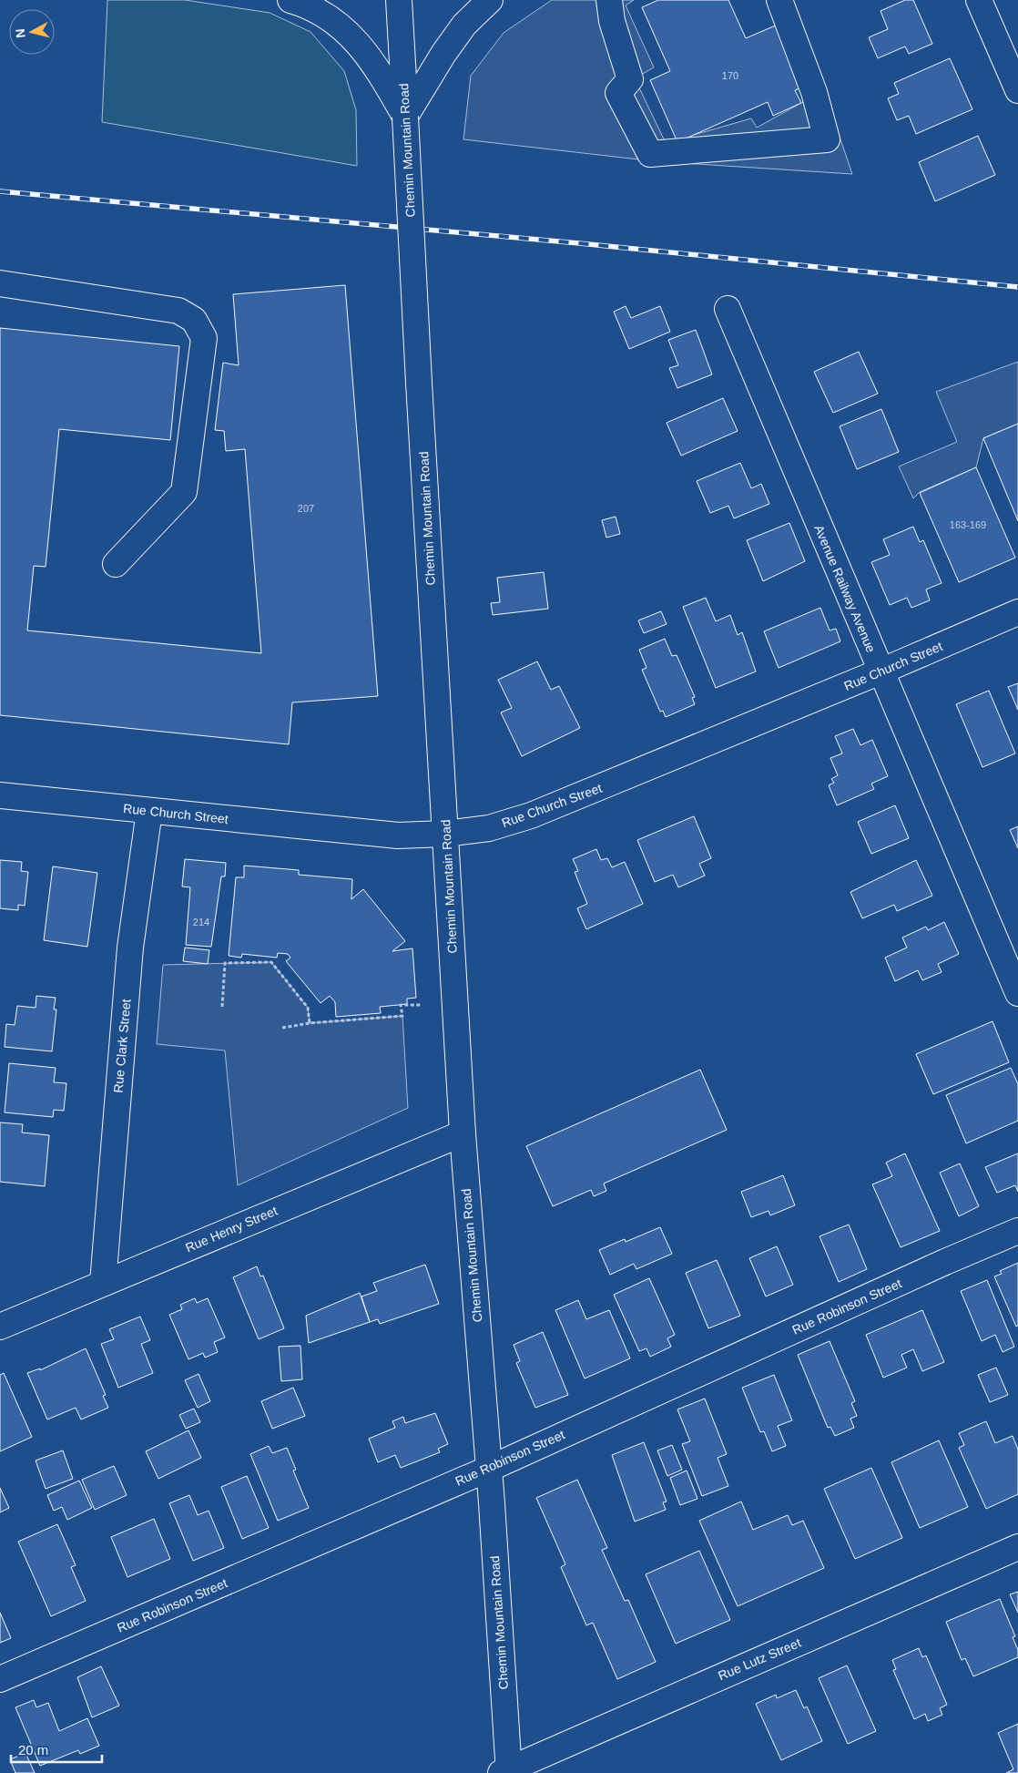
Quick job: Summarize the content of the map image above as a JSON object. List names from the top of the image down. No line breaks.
{"streets":{"street":["Chemin Mountain Road","Avenue Railway Avenue","Rue Church Street","Rue Clark Street","Rue Henry Street","Rue Robinson Street","Rue Lutz Street"]},"crossings":[["Chemin Mountain Road","Rue Church Street"],["Chemin Mountain Road","Rue Henry Street"],["Chemin Mountain Road","Rue Robinson Street"],["Chemin Mountain Road","Rue Lutz Street"],["Avenue Railway Avenue","Rue Church Street"],["Rue Church Street","Rue Clark Street"],["Rue Clark Street","Rue Henry Street"]],"house_numbers":["170","207","163-169","214"],"scale_bar":"20 m","north":"left"}
